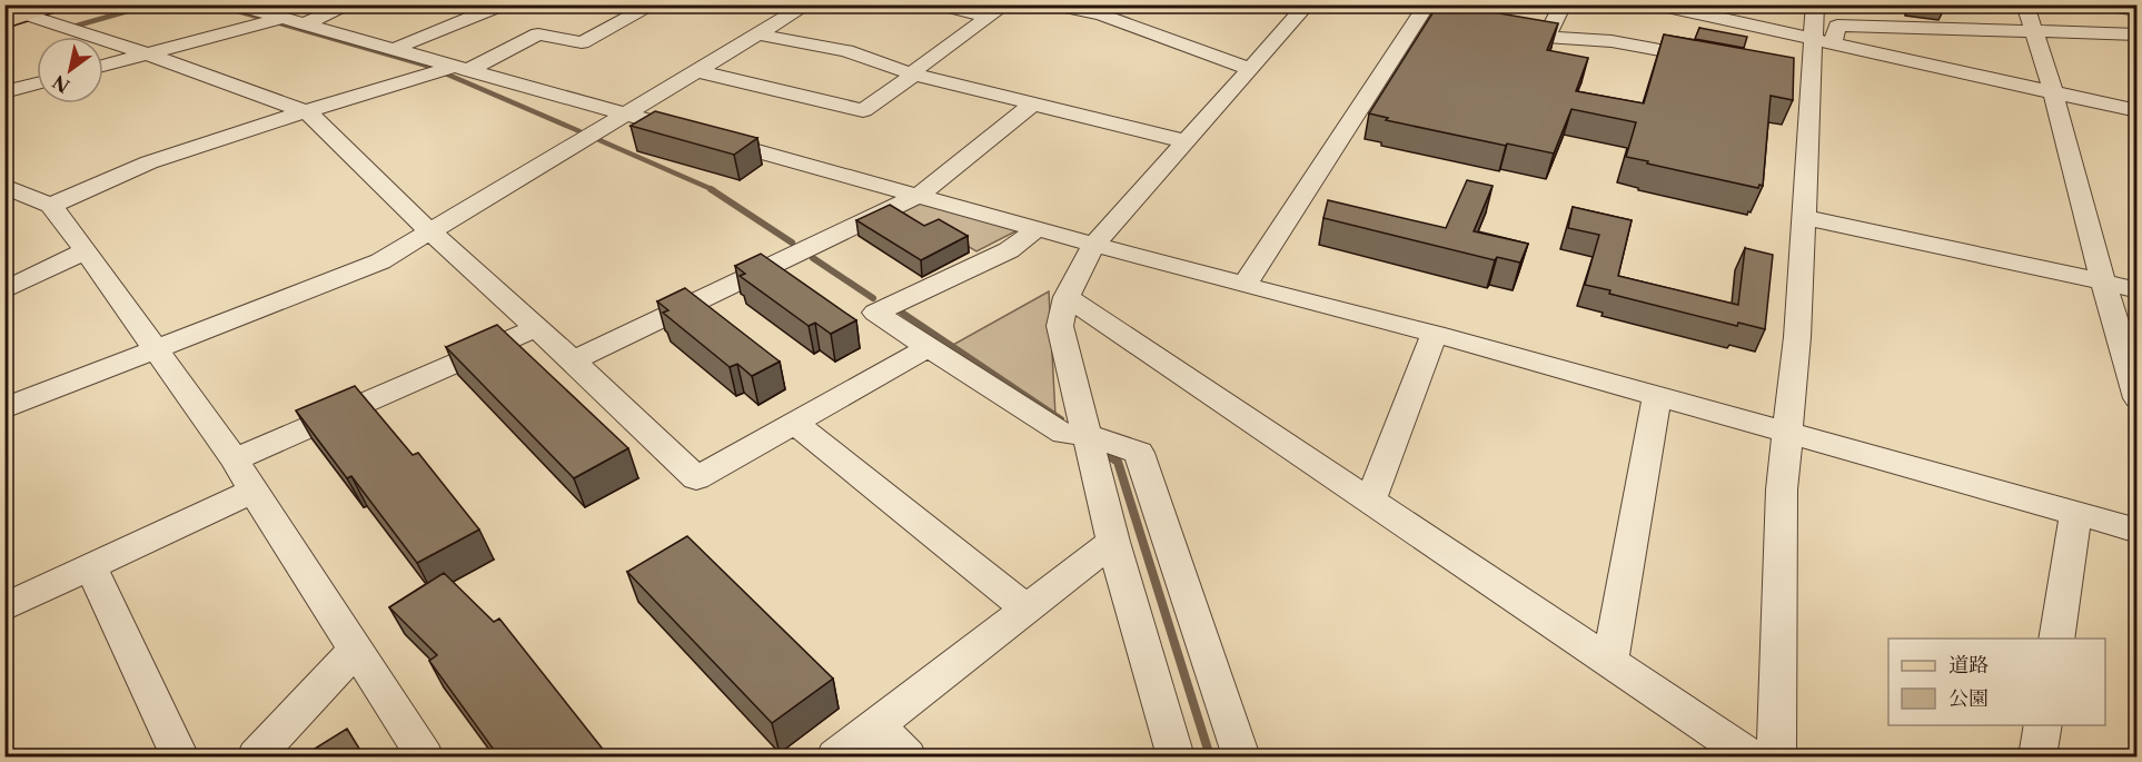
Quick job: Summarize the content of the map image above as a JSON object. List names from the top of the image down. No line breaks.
{"legend":["道路","公園"],"north":"bottom left"}
